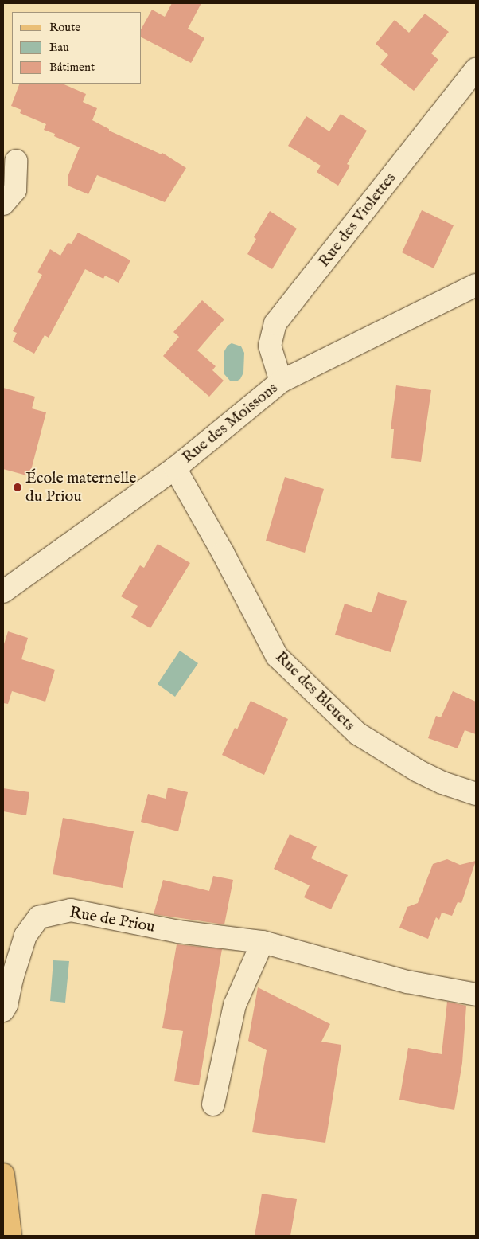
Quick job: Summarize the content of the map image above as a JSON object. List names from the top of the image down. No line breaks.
{"streets":{"street":["Rue des Violettes","Rue des Moissons","Rue des Bleuets","Rue de Priou"]},"crossings":[["Rue des Violettes","Rue des Moissons"],["Rue des Moissons","Rue des Bleuets"]],"places":["École maternelle du Priou"],"legend":["Route","Eau","Bâtiment"]}
